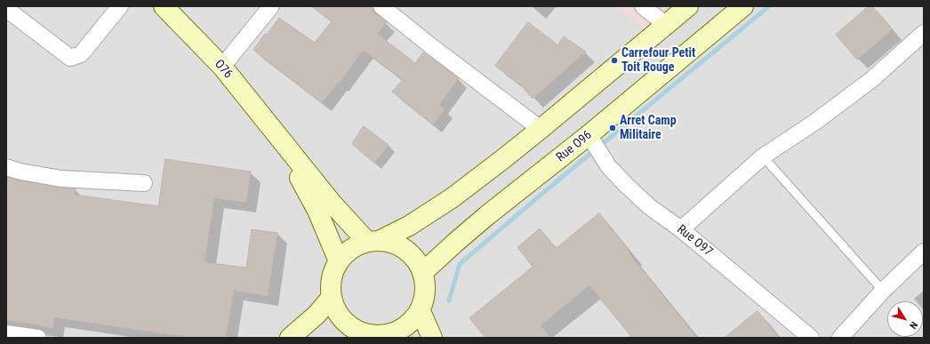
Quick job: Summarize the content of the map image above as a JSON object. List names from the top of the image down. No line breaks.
{"streets":{"main road":["O76","Rue O96"],"street":["Rue O97"]},"crossings":[["Rue O96","Rue O97"]],"places":["Carrefour Petit Toit Rouge","Arret Camp Militaire"],"north":"bottom right"}
